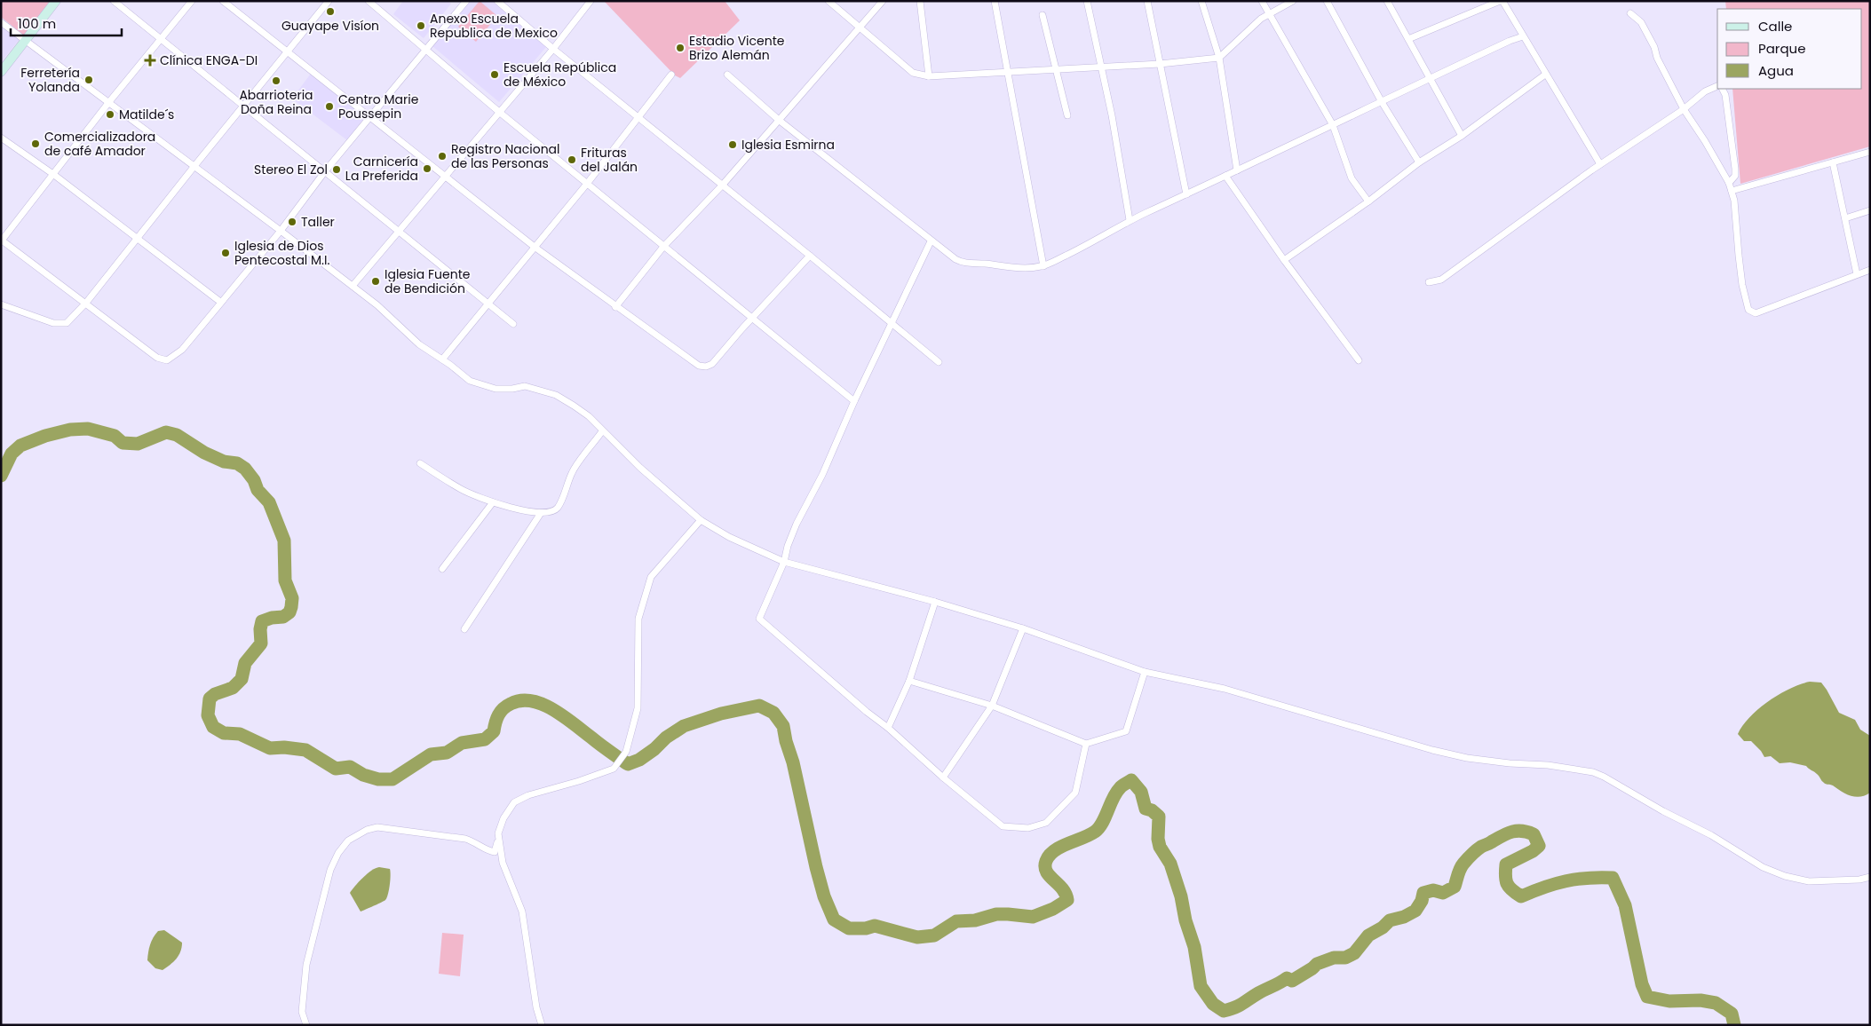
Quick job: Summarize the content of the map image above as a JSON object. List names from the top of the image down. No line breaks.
{"places":{"other":["Guayape Visíon","Anexo Escuela Republica de Mexico","Estadio Vicente Brizo Alemán","Escuela República de México","Ferretería Yolanda","Abarrioteria Doña Reina","Centro Marie Poussepin","Matilde´s","Comercializadora de café Amador","Iglesia Esmirna","Registro Nacional de las Personas","Frituras del Jalán","Carnicería La Preferida","Stereo El Zol","Taller","Iglesia de Dios Pentecostal M.I.","Iglesia Fuente de Bendición"],"health":["Clínica ENGA-DI"]},"legend":["Calle","Parque","Agua"],"scale_bar":"100 m"}
